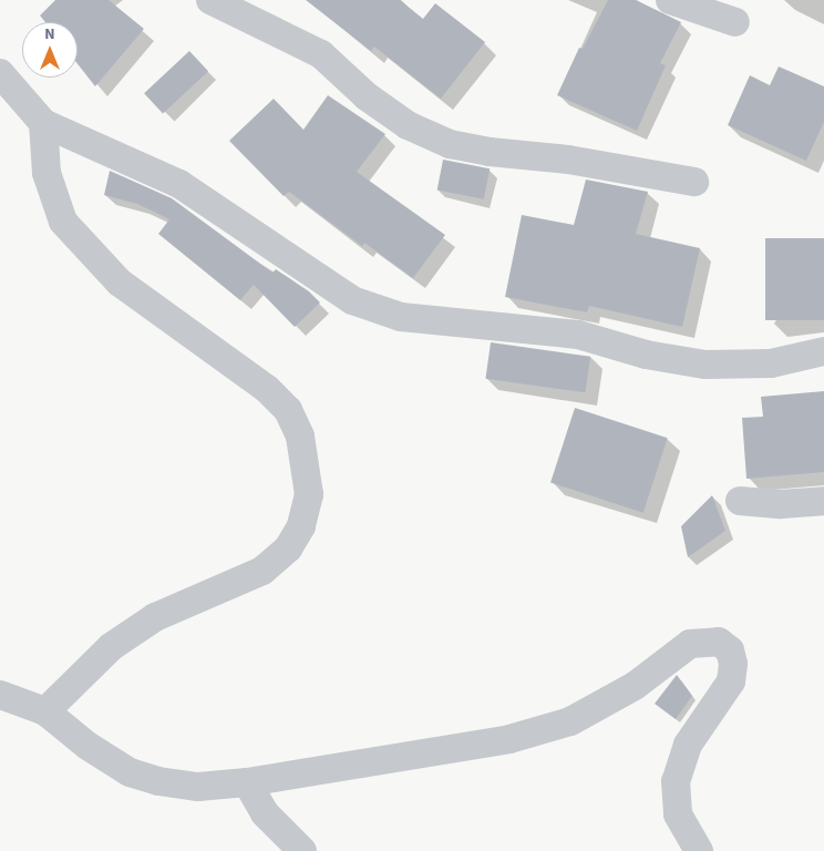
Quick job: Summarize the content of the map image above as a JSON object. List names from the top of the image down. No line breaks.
{"north":"top"}
